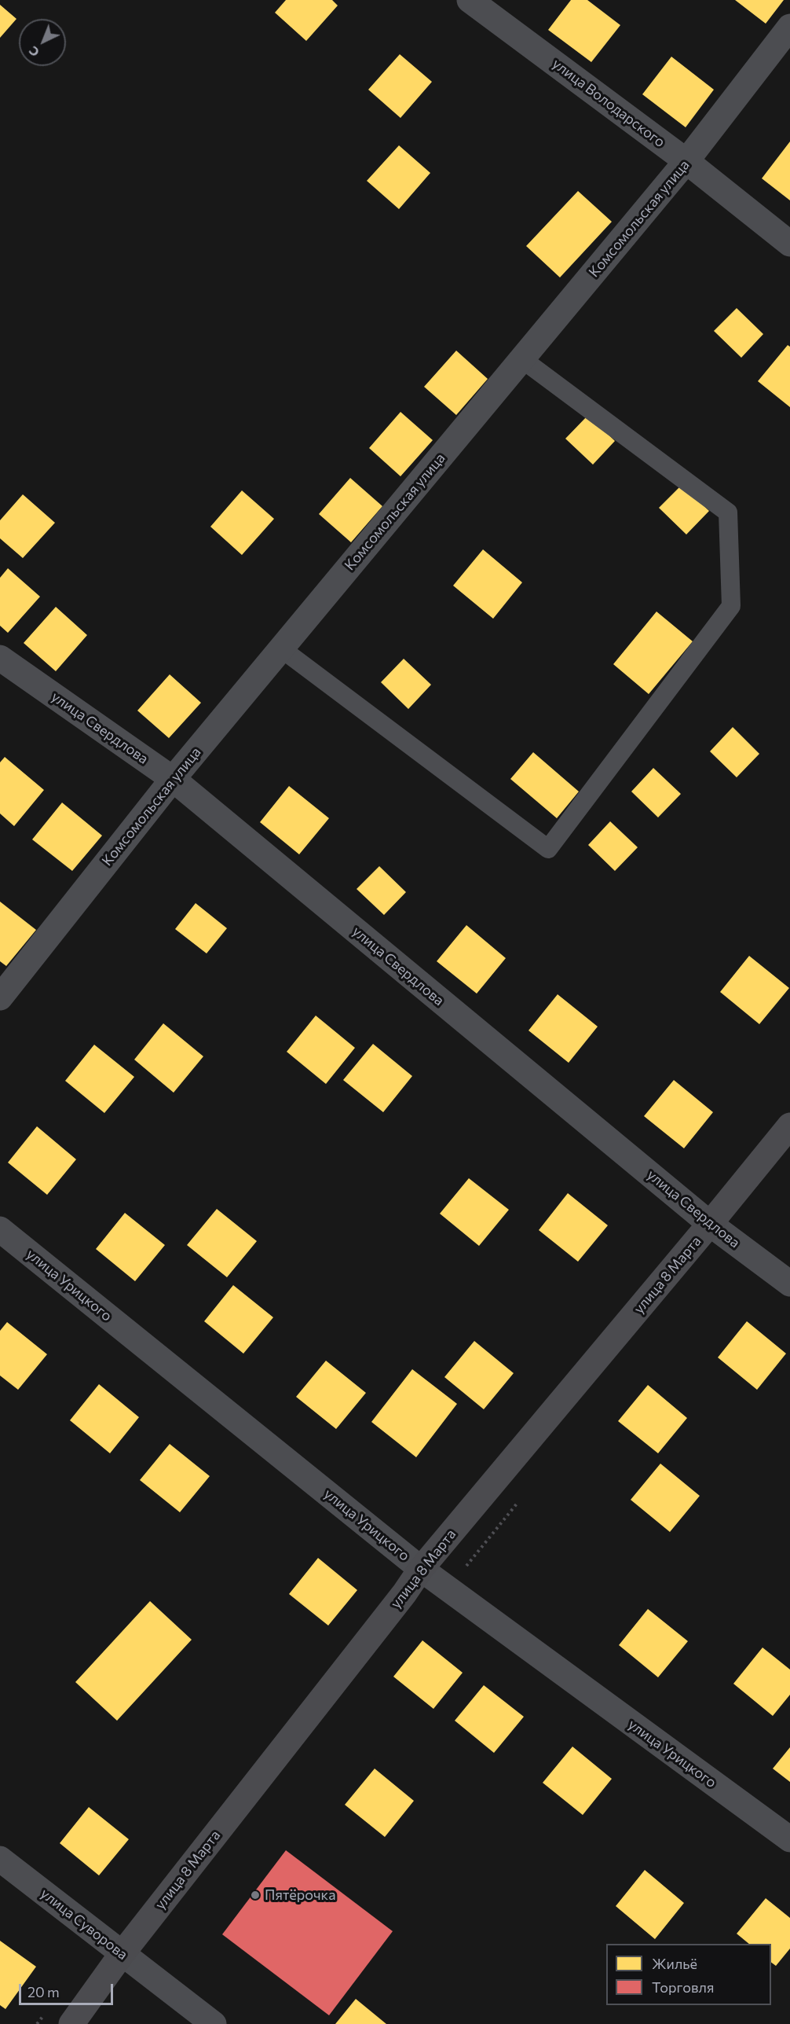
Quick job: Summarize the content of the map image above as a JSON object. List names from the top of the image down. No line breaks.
{"streets":{"main road":["улица 8 Марта"],"street":["улица Володарского","Комсомольская улица","улица Свердлова","улица Урицкого","улица Суворова"]},"crossings":[["улица Володарского","Комсомольская улица"],["Комсомольская улица","улица Свердлова"],["улица Свердлова","улица 8 Марта"],["улица 8 Марта","улица Урицкого"],["улица 8 Марта","улица Суворова"]],"places":["Пятёрочка"],"legend":["Жильё","Торговля"],"scale_bar":"20 m","north":"bottom left"}
